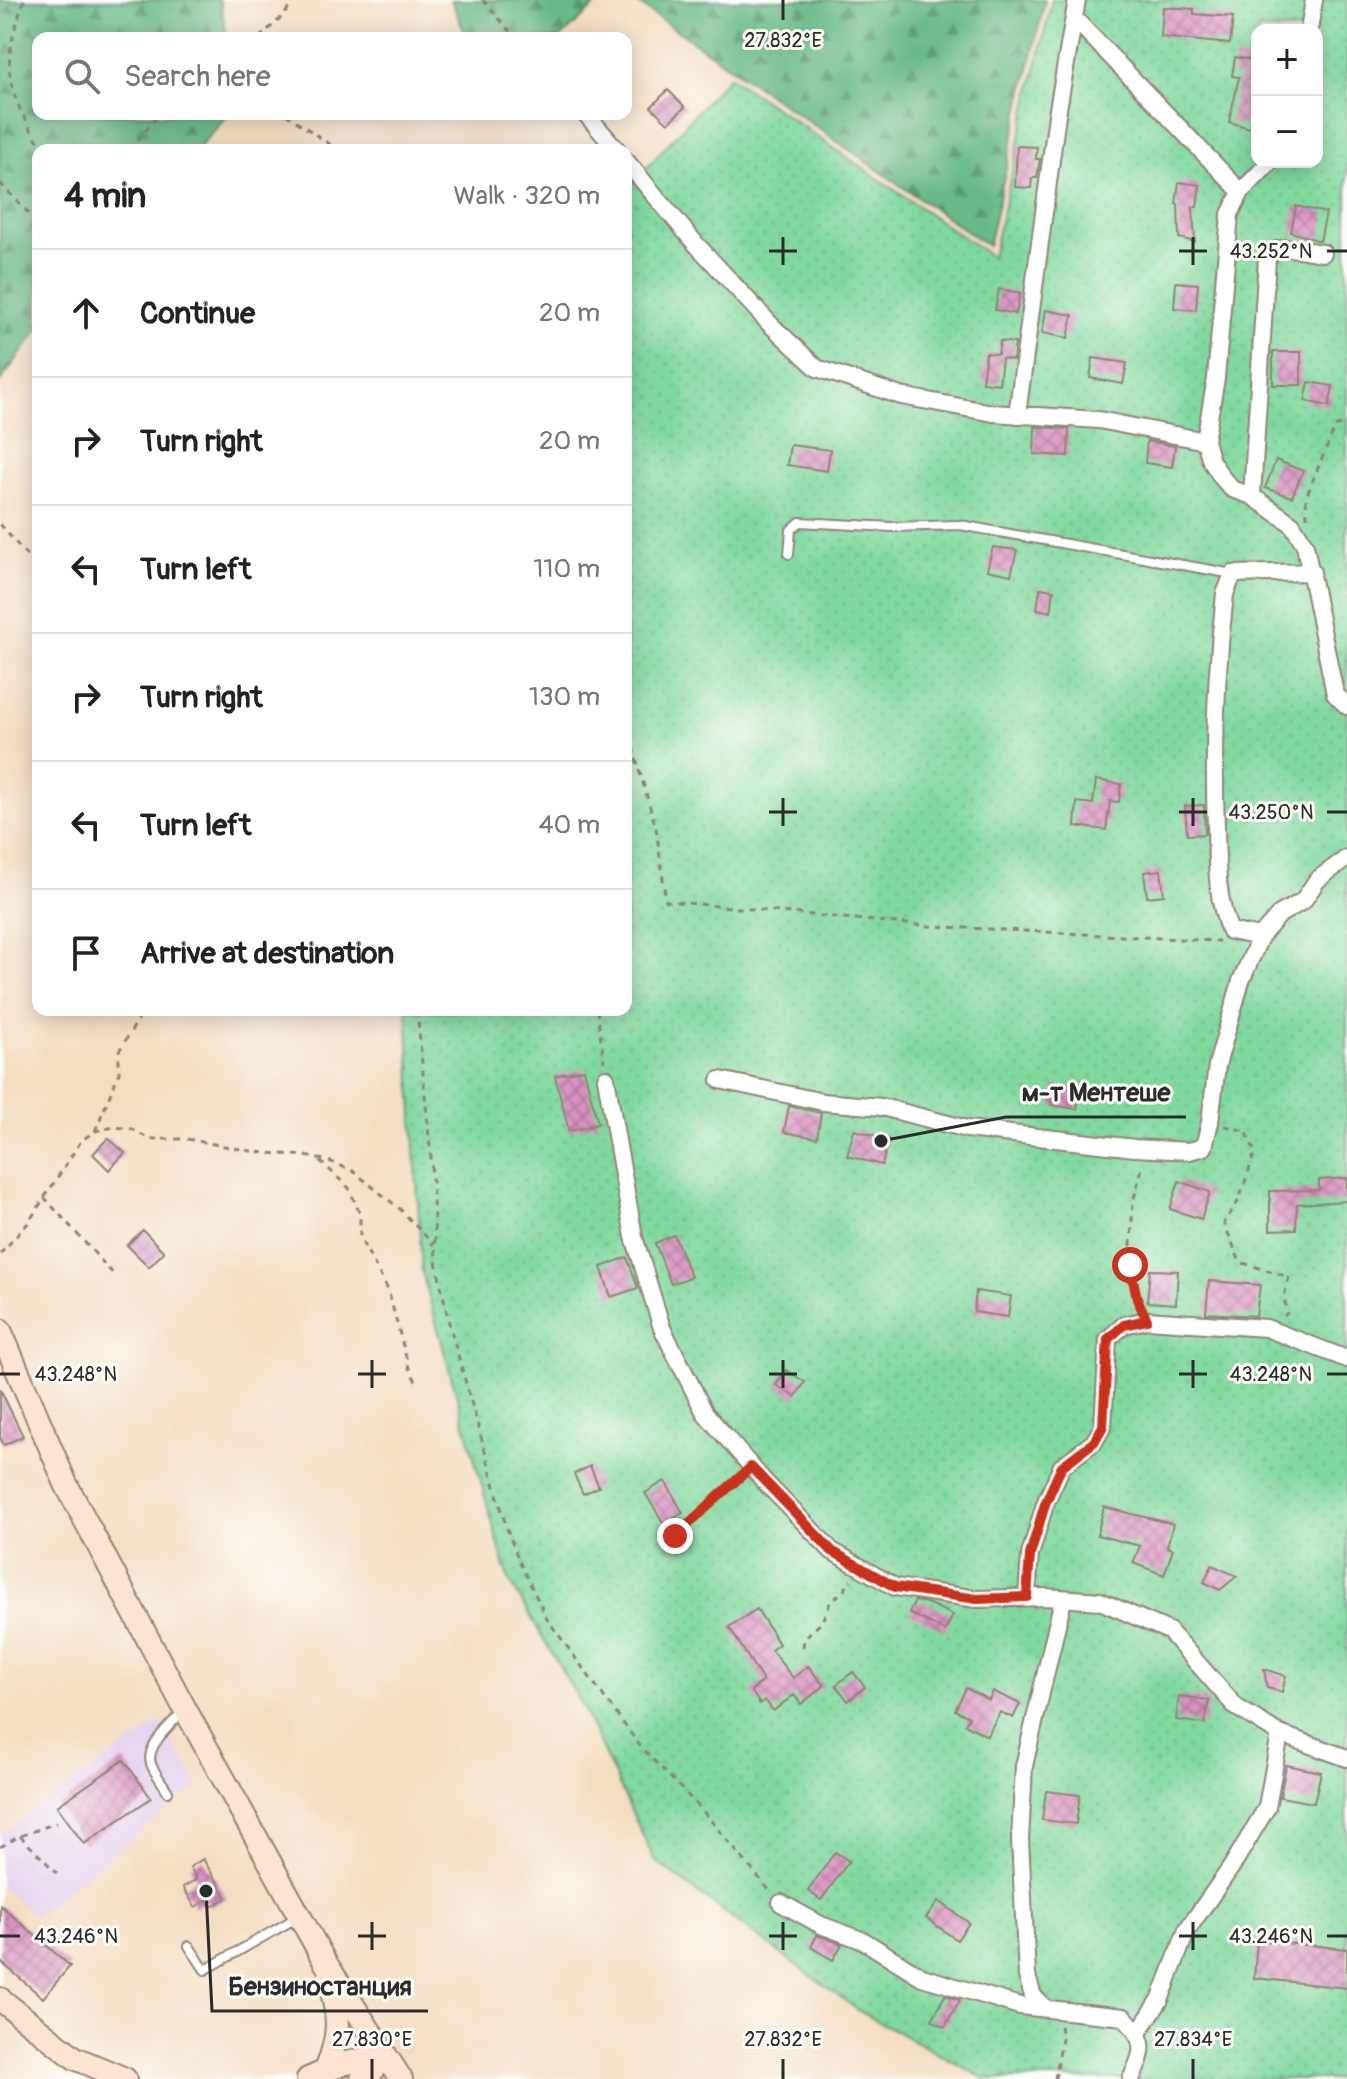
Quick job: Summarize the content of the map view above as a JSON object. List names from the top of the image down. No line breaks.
{"places":["м-т Ментeше","Бензиностанция"],"page":{"map_buttons":["+","−"],"search":"Search here","heading":["4 min","Walk · 320 m"],"list":[["Continue","20 m"],["Turn right","20 m"],["Turn left","110 m"],["Turn right","130 m"],["Turn left","40 m"],"Arrive at destination"]},"coordinates":["27.832°E","43.252°N","43.250°N","43.248°N","43.246°N","27.830°E","27.834°E"]}
